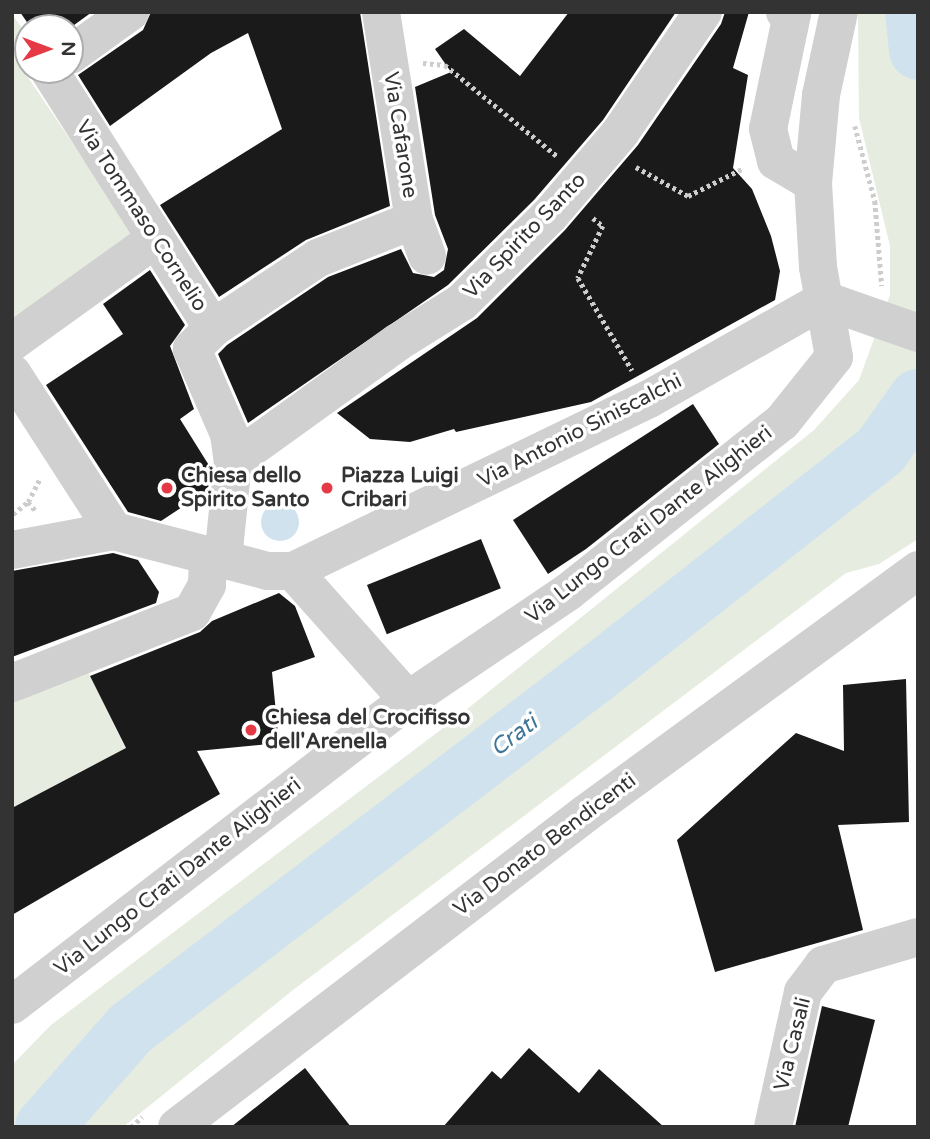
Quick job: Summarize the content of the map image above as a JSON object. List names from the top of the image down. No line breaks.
{"streets":{"street":["Via Cafarone","Via Tommaso Cornelio","Via Spirito Santo","Via Antonio Siniscalchi","Via Lungo Crati Dante Alighieri","Via Donato Bendicenti","Via Casali"]},"crossings":[["Via Tommaso Cornelio","Via Spirito Santo"],["Via Antonio Siniscalchi","Via Lungo Crati Dante Alighieri"]],"water":["Crati"],"places":["Chiesa dello Spirito Santo","Piazza Luigi Cribari","Chiesa del Crocifisso dell'Arenella"],"north":"right"}
